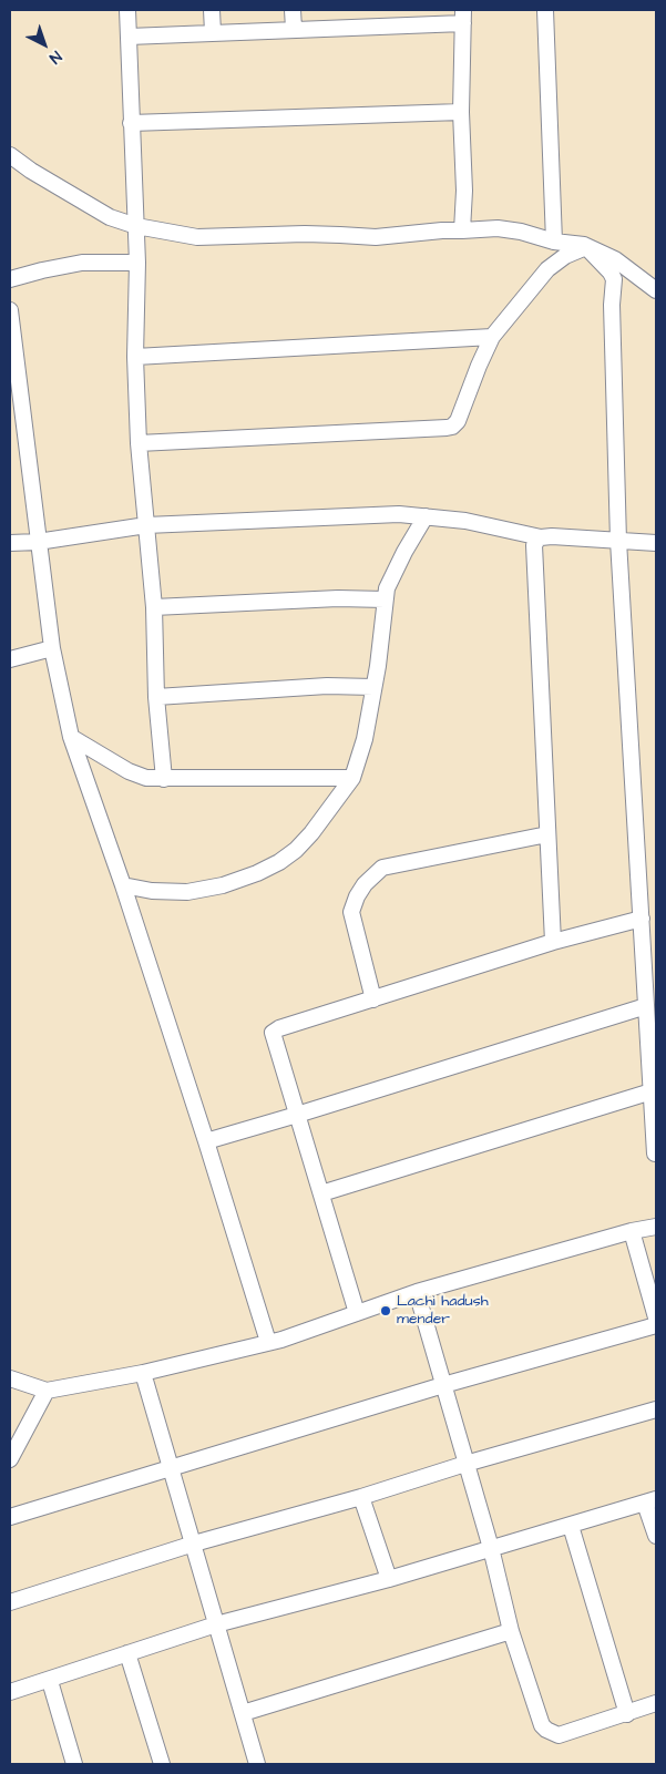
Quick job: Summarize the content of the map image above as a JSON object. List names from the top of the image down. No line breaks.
{"places":["Lachi hadush mender"],"north":"bottom right"}
